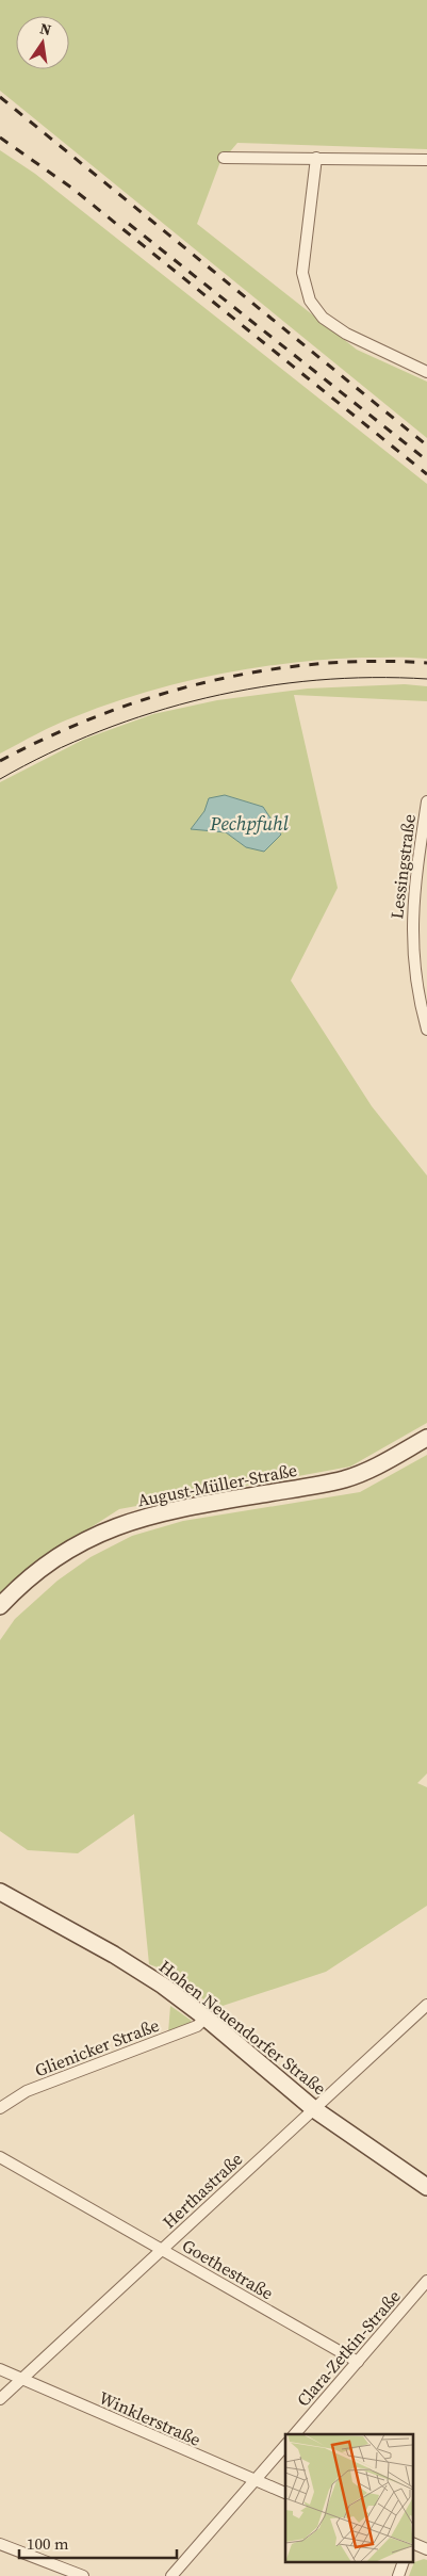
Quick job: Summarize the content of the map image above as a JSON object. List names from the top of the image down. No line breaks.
{"streets":{"main road":["August-Müller-Straße","Hohen Neuendorfer Straße"],"street":["Lessingstraße","Glienicker Straße","Herthastraße","Goethestraße","Clara-Zetkin-Straße","Winklerstraße"]},"crossings":[["Hohen Neuendorfer Straße","Glienicker Straße"],["Hohen Neuendorfer Straße","Herthastraße"],["Herthastraße","Goethestraße"],["Herthastraße","Winklerstraße"],["Goethestraße","Clara-Zetkin-Straße"]],"water":["Pechpfuhl"],"scale_bar":"100 m","north":"top"}
